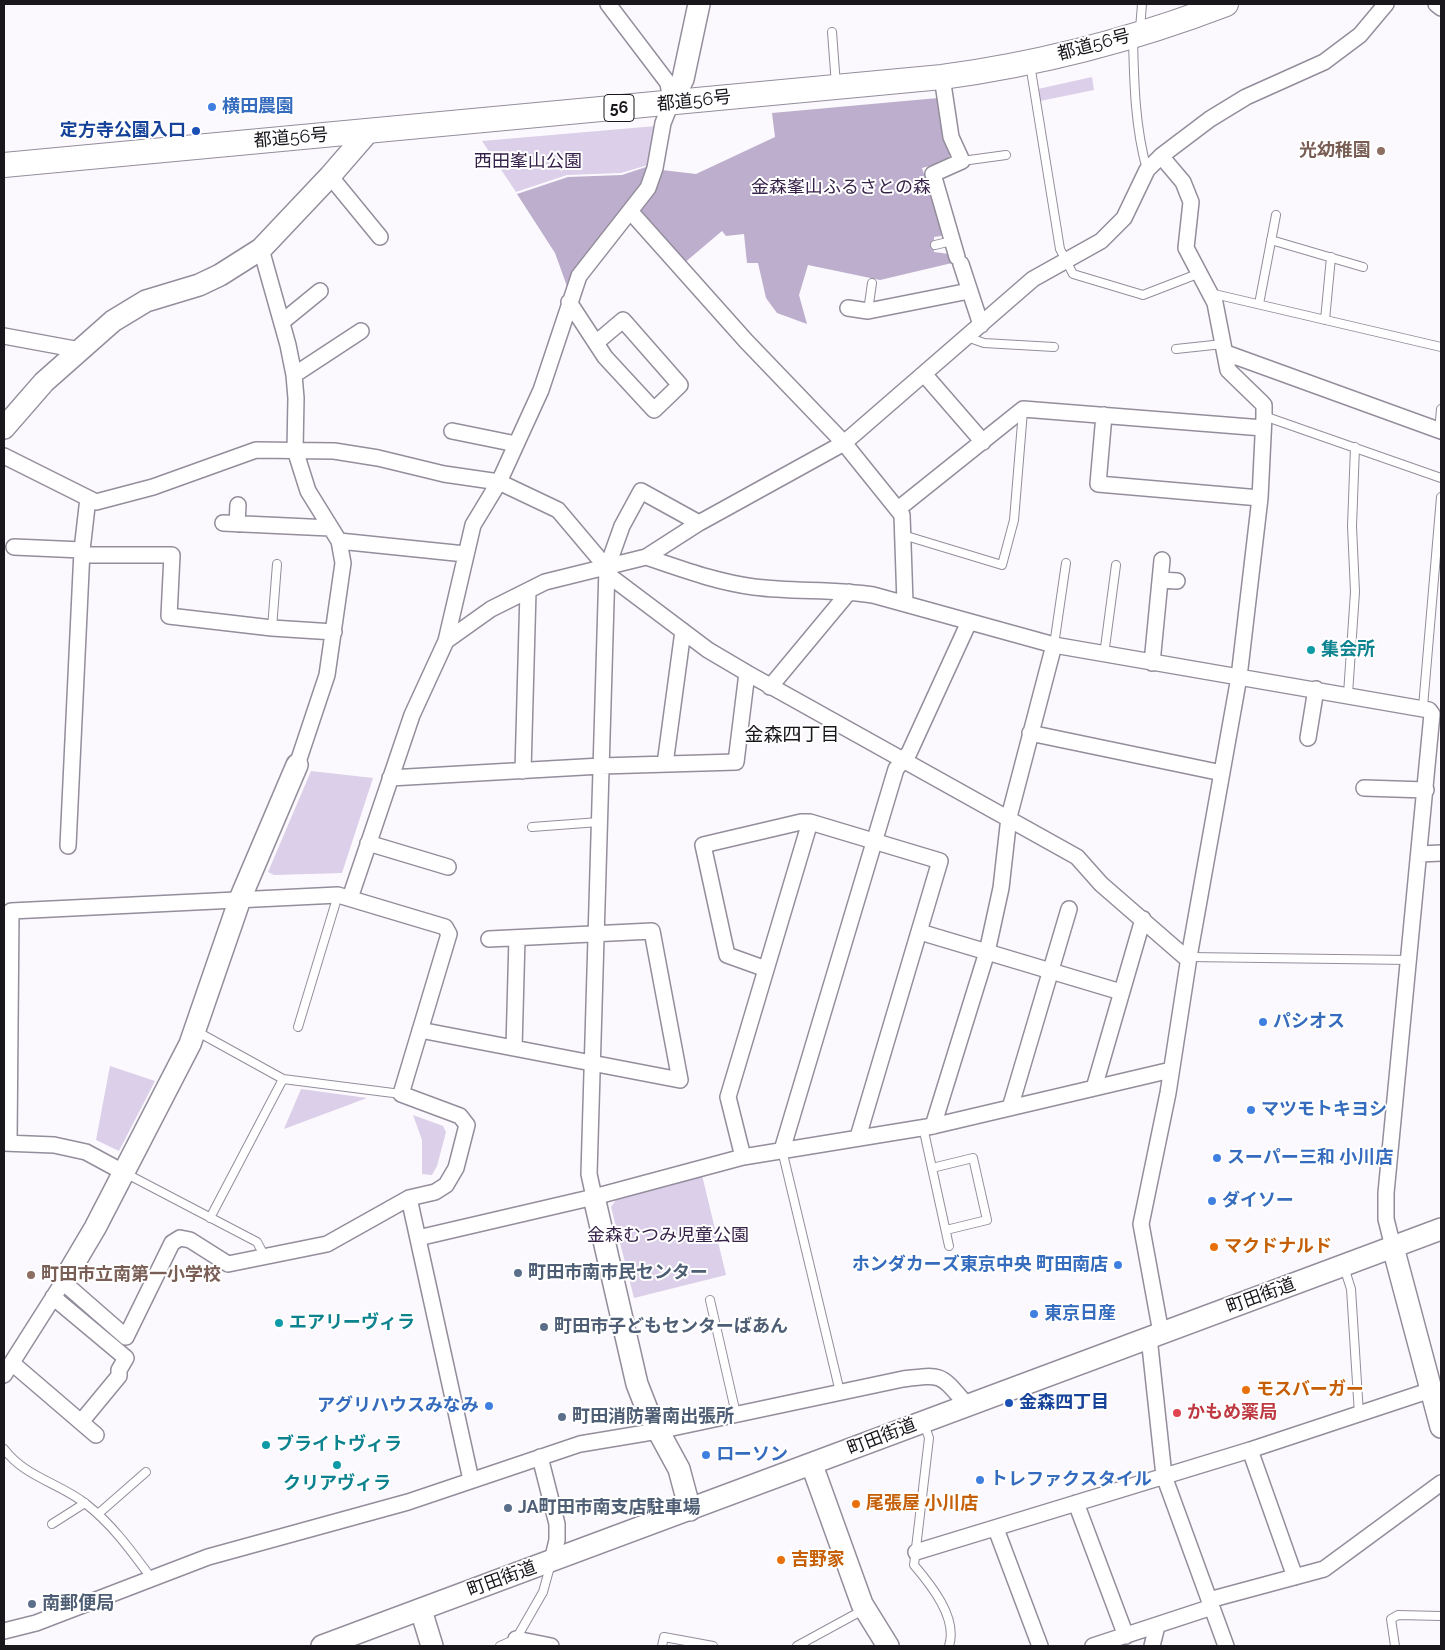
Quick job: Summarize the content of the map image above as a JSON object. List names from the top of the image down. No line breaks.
{"streets":{"main road":["都道56号","56"],"street":["町田街道"]},"districts":["金森四丁目"],"parks":["西田峯山公園","金森峯山ふるさとの森","金森むつみ児童公園"],"places":["横田農園","定方寺公園入口","光幼稚園","集会所","パシオス","マツモトキヨシ","スーパー三和 小川店","ダイソー","マクドナルド","ホンダカーズ東京中央 町田南店","町田市南市民センター","町田市立南第一小学校","東京日産","エアリーヴィラ","町田市子どもセンターばあん","モスバーガー","金森四丁目","アグリハウスみなみ","かもめ薬局","町田消防署南出張所","ブライトヴィラ","ローソン","クリアヴィラ","トレファクスタイル","尾張屋 小川店","JA町田市南支店駐車場","吉野家","南郵便局"]}
